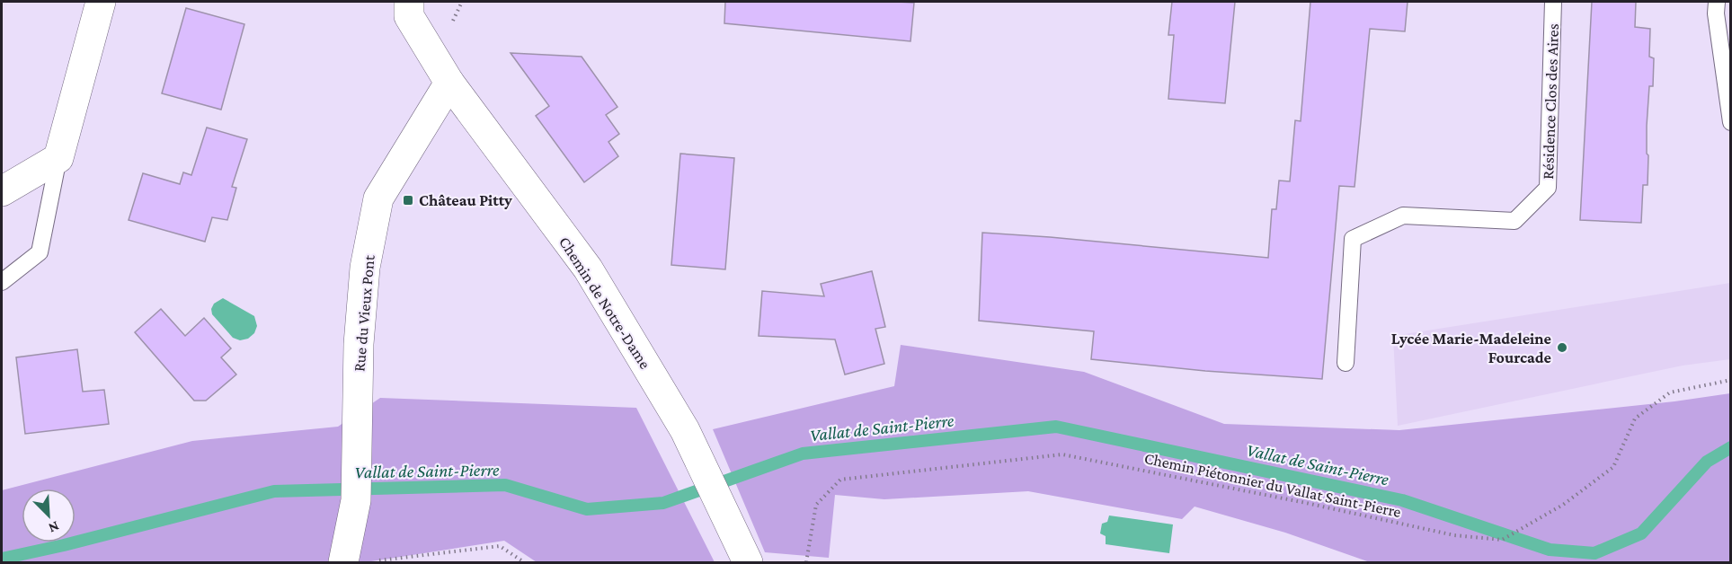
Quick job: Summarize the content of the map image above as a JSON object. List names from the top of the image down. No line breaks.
{"streets":{"street":["Chemin de Notre-Dame","Rue du Vieux Pont"],"lane":["Résidence Clos des Aires"],"path":["Chemin Piétonnier du Vallat Saint-Pierre"]},"crossings":[["Chemin de Notre-Dame","Rue du Vieux Pont"]],"water":["Vallat de Saint-Pierre"],"places":{"transit":["Château Pitty"],"other":["Lycée Marie-Madeleine Fourcade"]},"north":"bottom right"}
